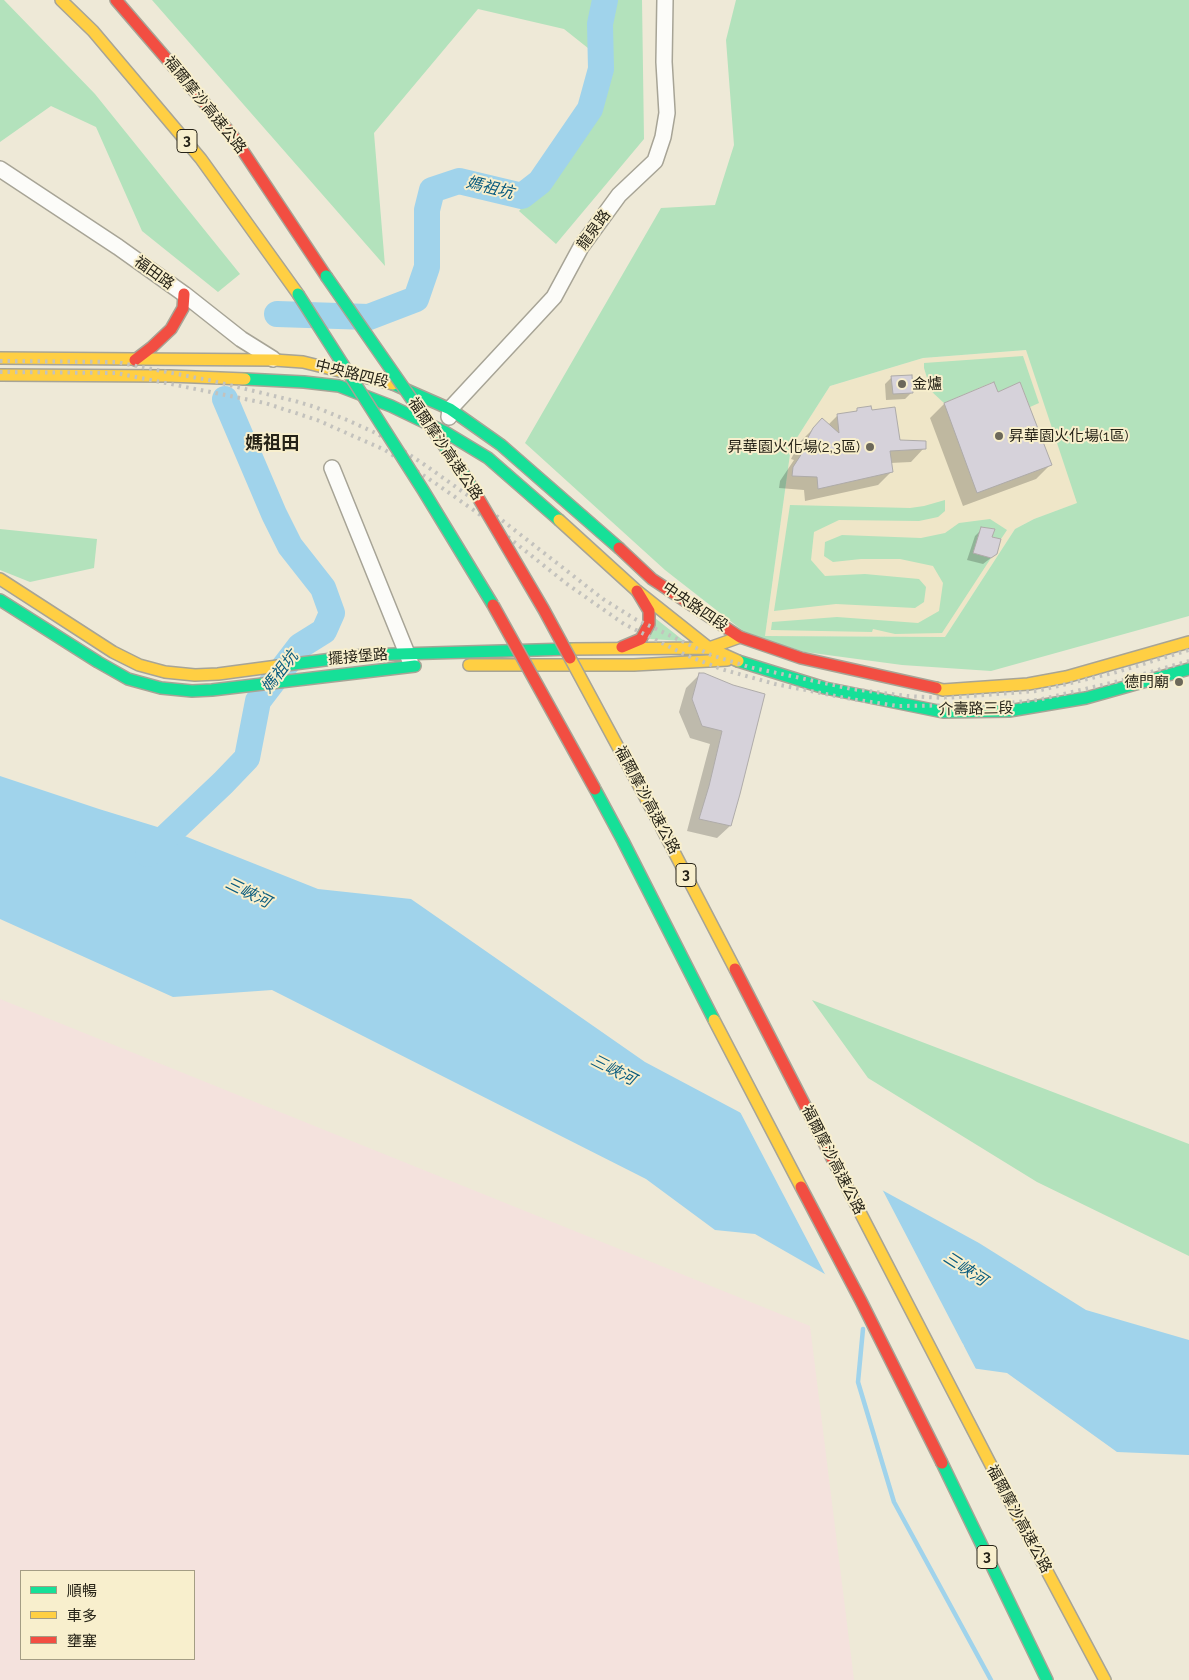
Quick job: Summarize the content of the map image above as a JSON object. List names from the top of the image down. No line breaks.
{"streets":{"main road":["福爾摩沙高速公路","3","中央路四段","擺接堡路","介壽路三段"],"street":["龍泉路","福田路"]},"crossings":[["龍泉路","中央路四段"],["福田路","中央路四段"],["中央路四段","擺接堡路"],["中央路四段","介壽路三段"],["擺接堡路","介壽路三段"]],"districts":["媽祖田"],"water":["媽祖坑","三峽河"],"places":["金爐","昇華園火化場(1區)","昇華園火化場(2,3區)","德門廟"],"legend":["順暢","車多","壅塞"]}
